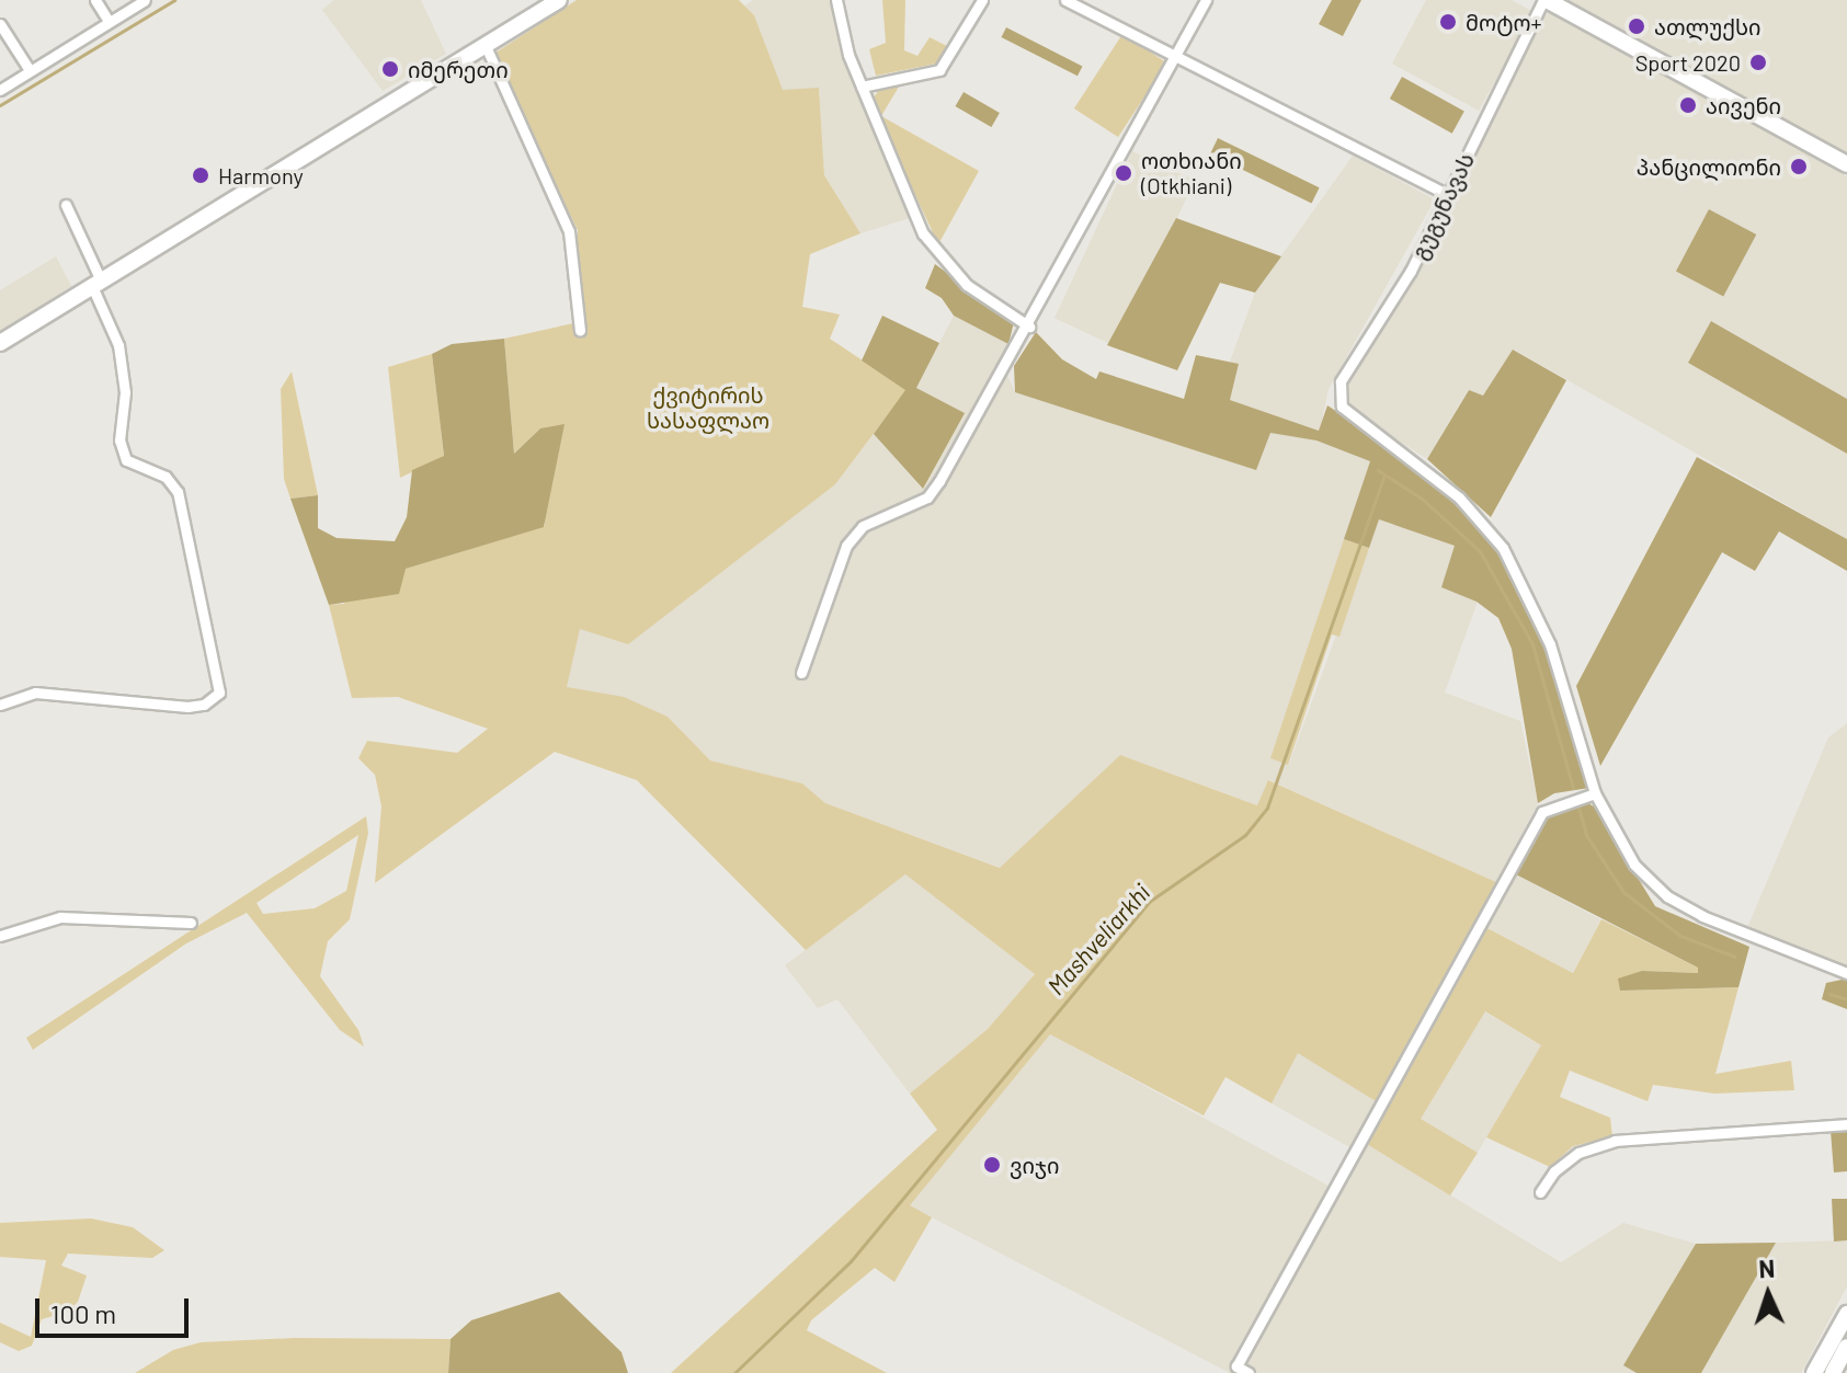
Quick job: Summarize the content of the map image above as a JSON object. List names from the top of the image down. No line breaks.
{"streets":{"street":["გუგუნავას"]},"water":["Mashveliarkhi"],"parks":["ქვიტირის სასაფლაო"],"places":["მოტო+","ათლუქსი","Sport 2020","იმერეთი","აივენი","პანცილიონი","ოთხიანი (Otkhiani)","Harmony","ვიჯი"],"scale_bar":"100 m","north":"top"}
